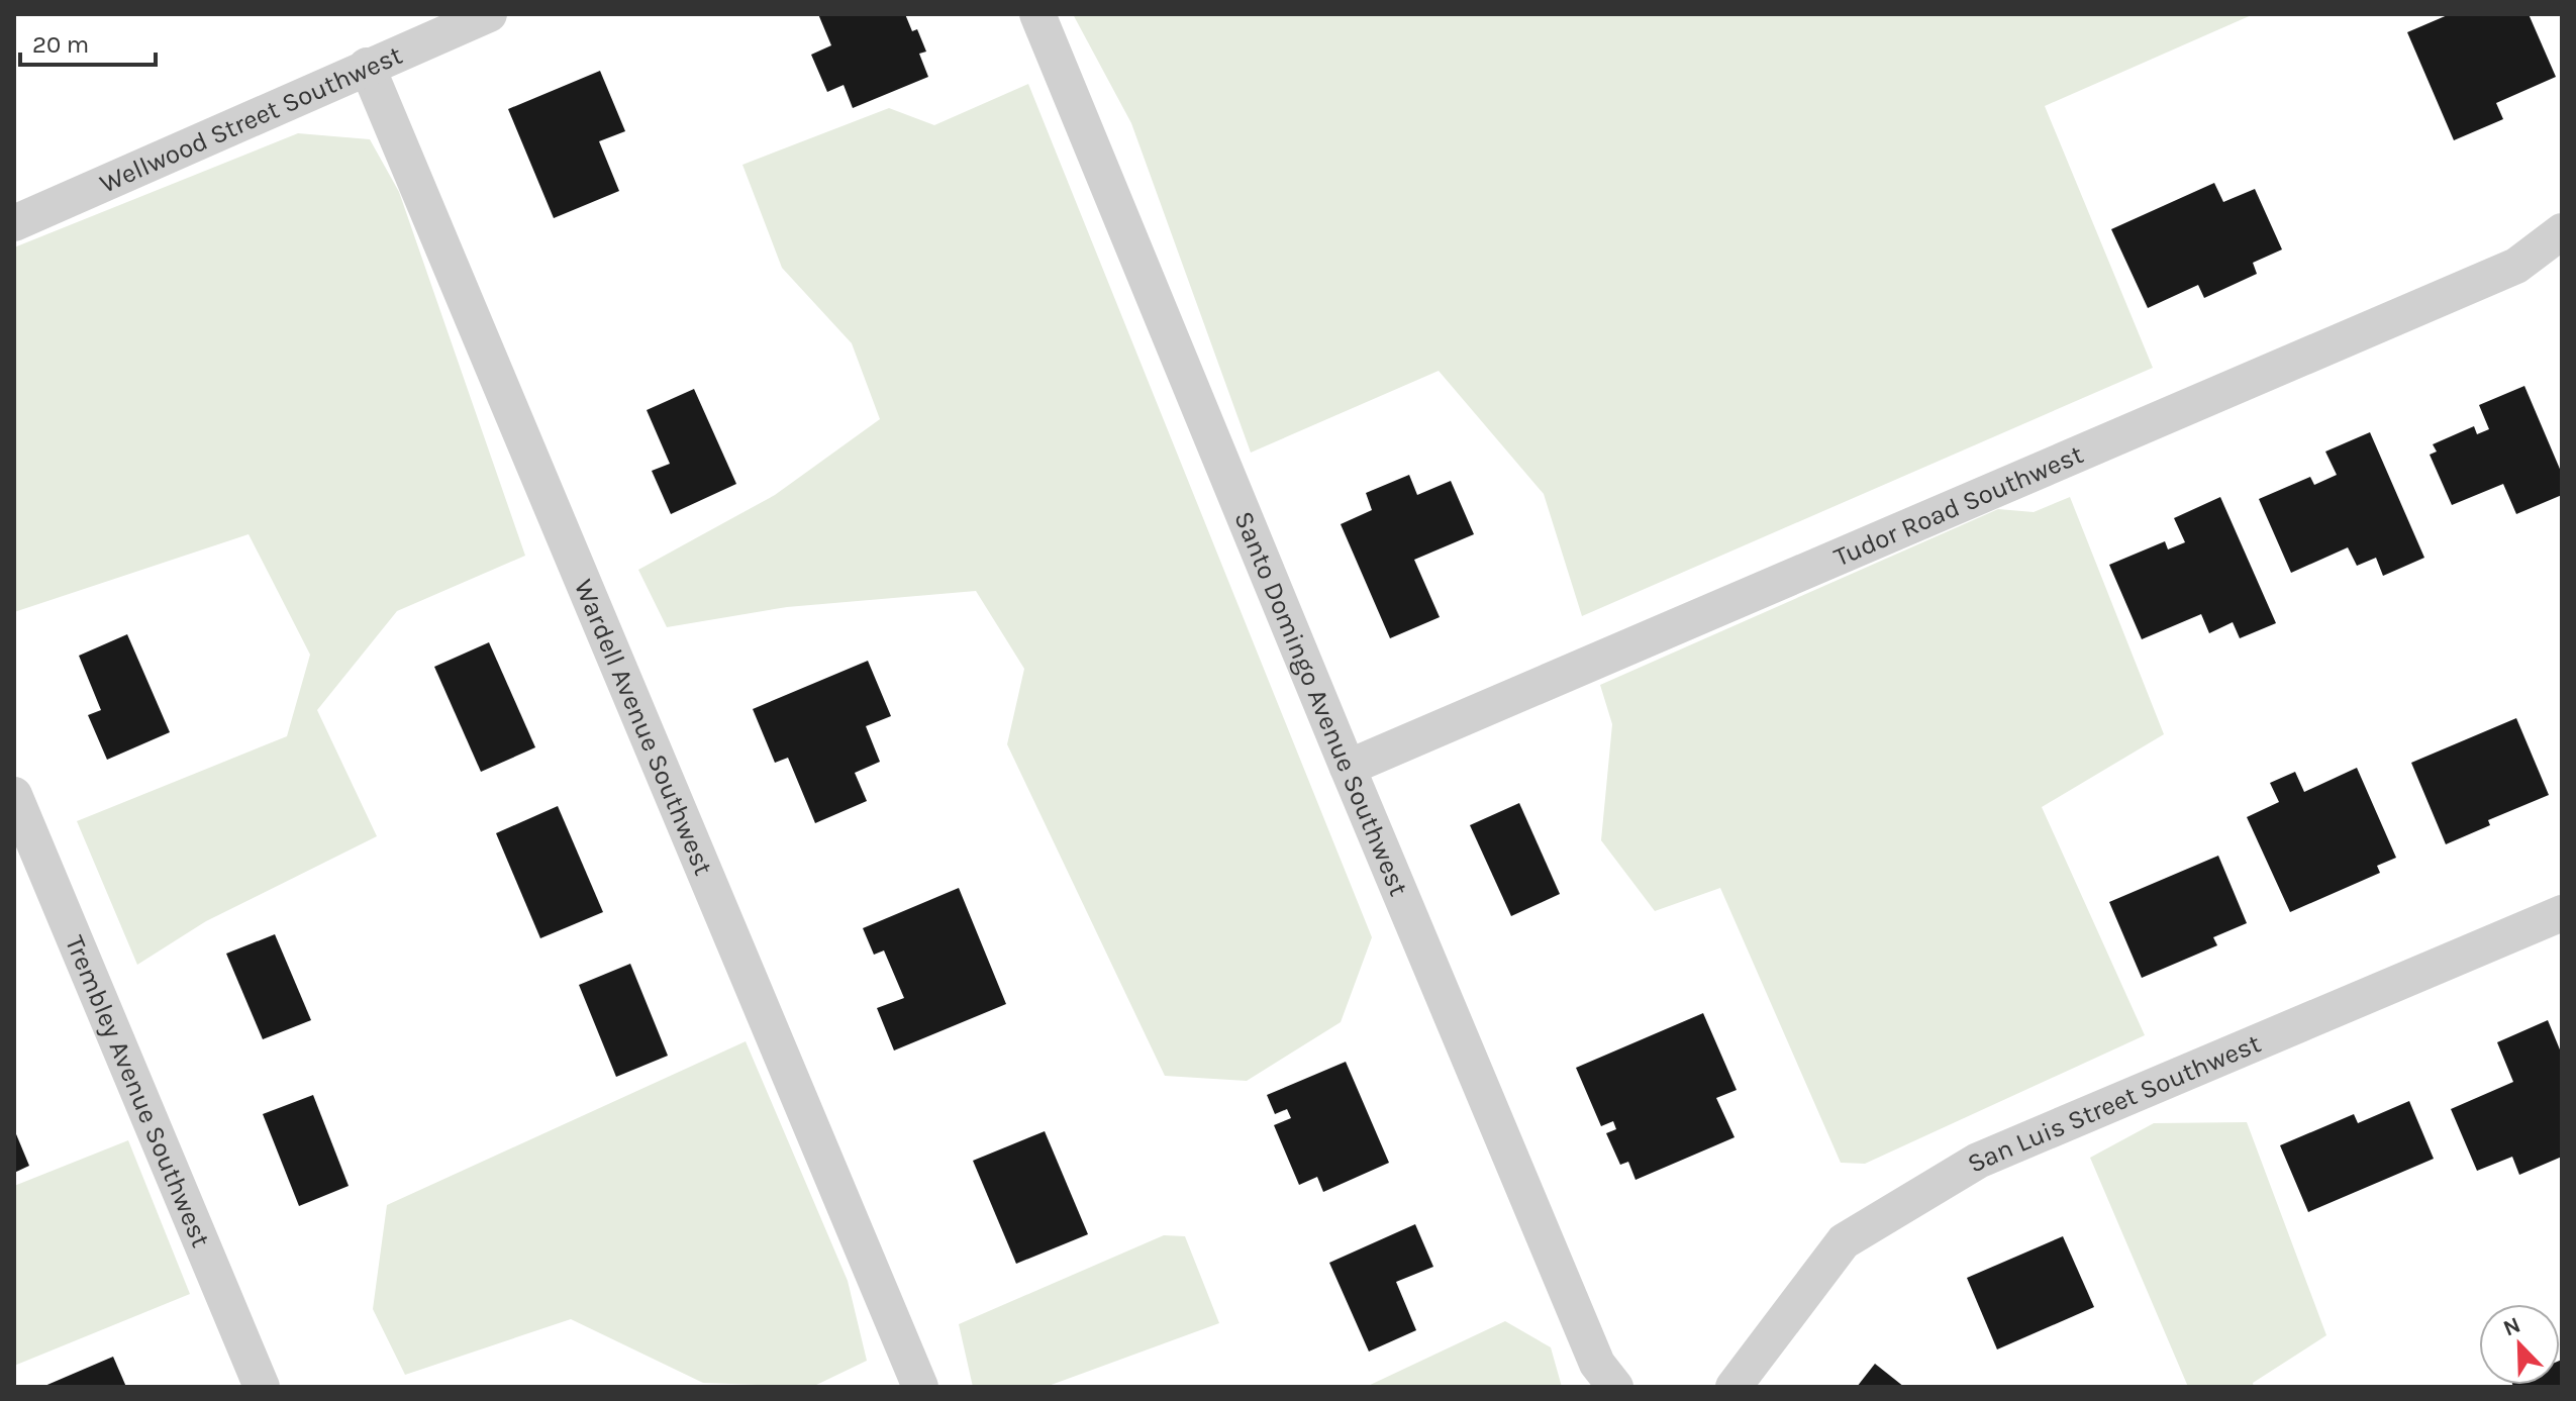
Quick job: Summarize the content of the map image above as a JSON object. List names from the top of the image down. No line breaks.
{"streets":{"street":["Wellwood Street Southwest","Tudor Road Southwest","Santo Domingo Avenue Southwest","Wardell Avenue Southwest","Trembley Avenue Southwest","San Luis Street Southwest"]},"crossings":[["Wellwood Street Southwest","Wardell Avenue Southwest"],["Tudor Road Southwest","Santo Domingo Avenue Southwest"]],"scale_bar":"20 m","north":"top left"}
